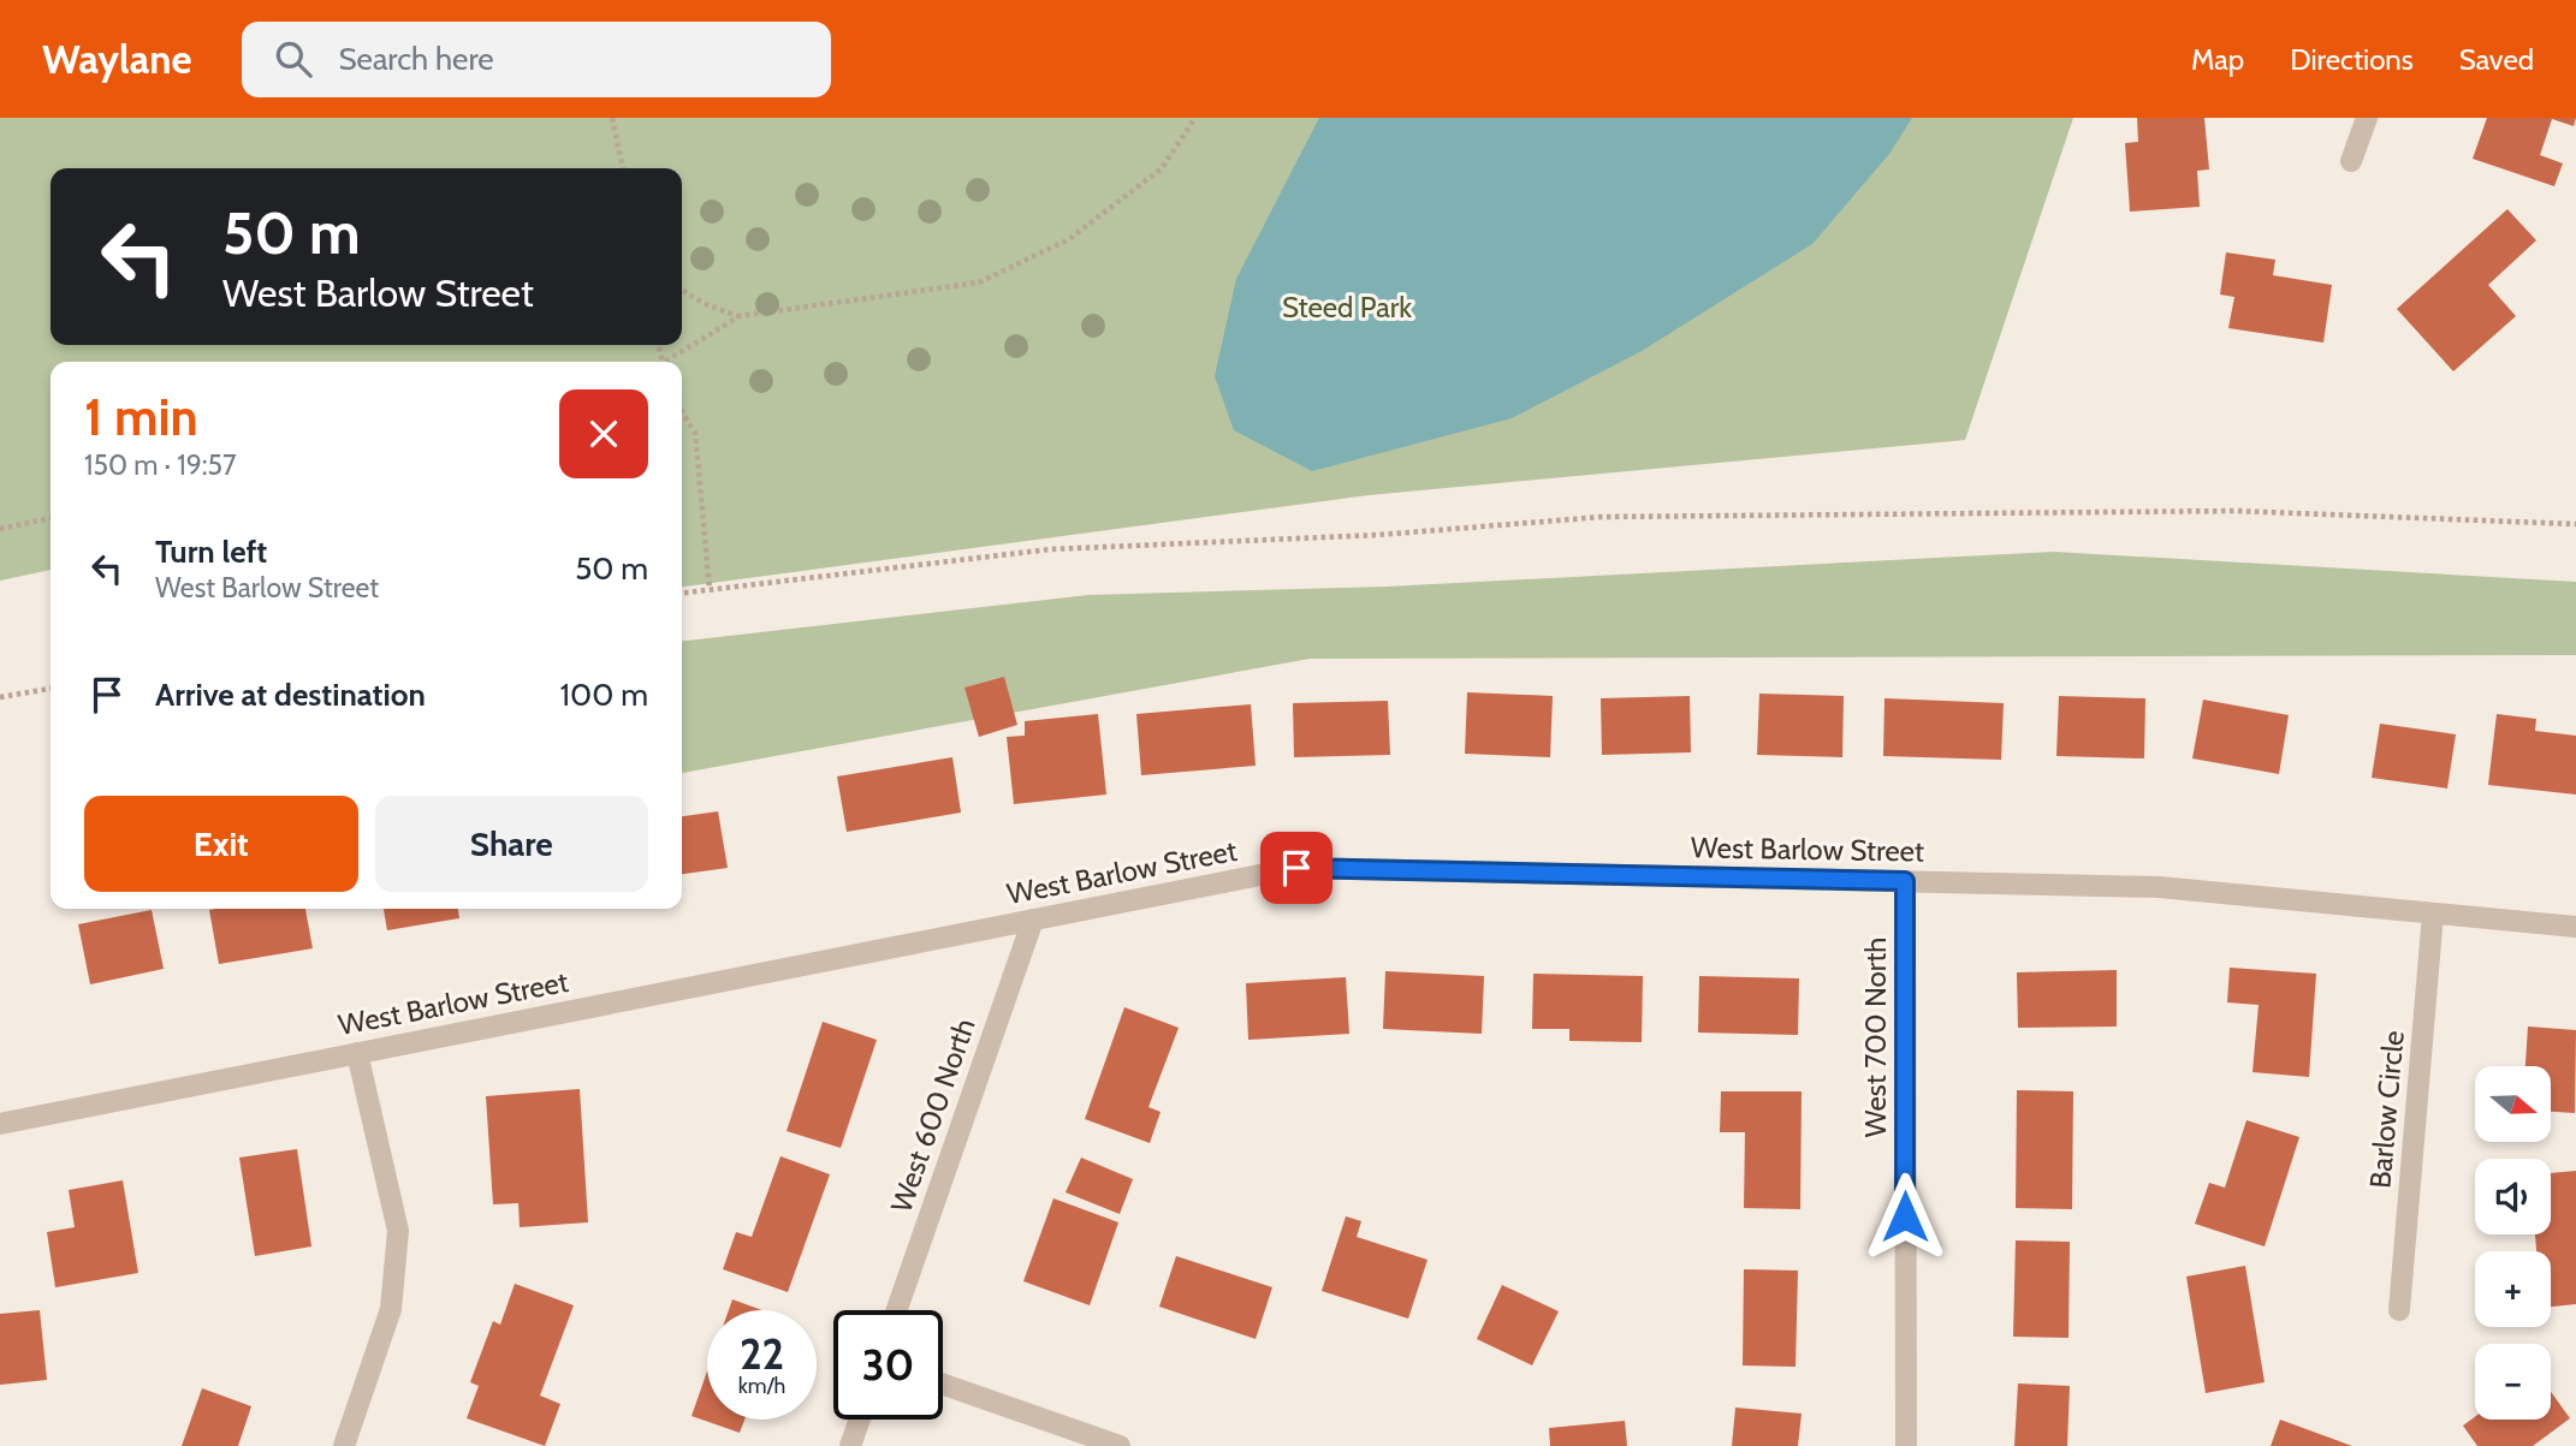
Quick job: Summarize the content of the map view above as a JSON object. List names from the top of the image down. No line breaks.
{"streets":{"street":["West Barlow Street","West 700 North","Barlow Circle","West 600 North"]},"crossings":[["West Barlow Street","West 700 North"],["West Barlow Street","Barlow Circle"],["West Barlow Street","West 600 North"]],"parks":["Steed Park"],"north":"right","page":{"header":"Waylane","search":"Search here","nav":["Map","Directions","Saved"],"turn":["50 m","West Barlow Street"],"heading":["1 min","150 m · 19:57"],"list":[{"name":"Turn left","note":"West Barlow Street","value":"50 m"},{"name":"Arrive at destination","value":"100 m"}],"buttons":["Exit","Share"],"map_buttons":["+","−"],"speed":"22 km/h","limit":"30"}}
